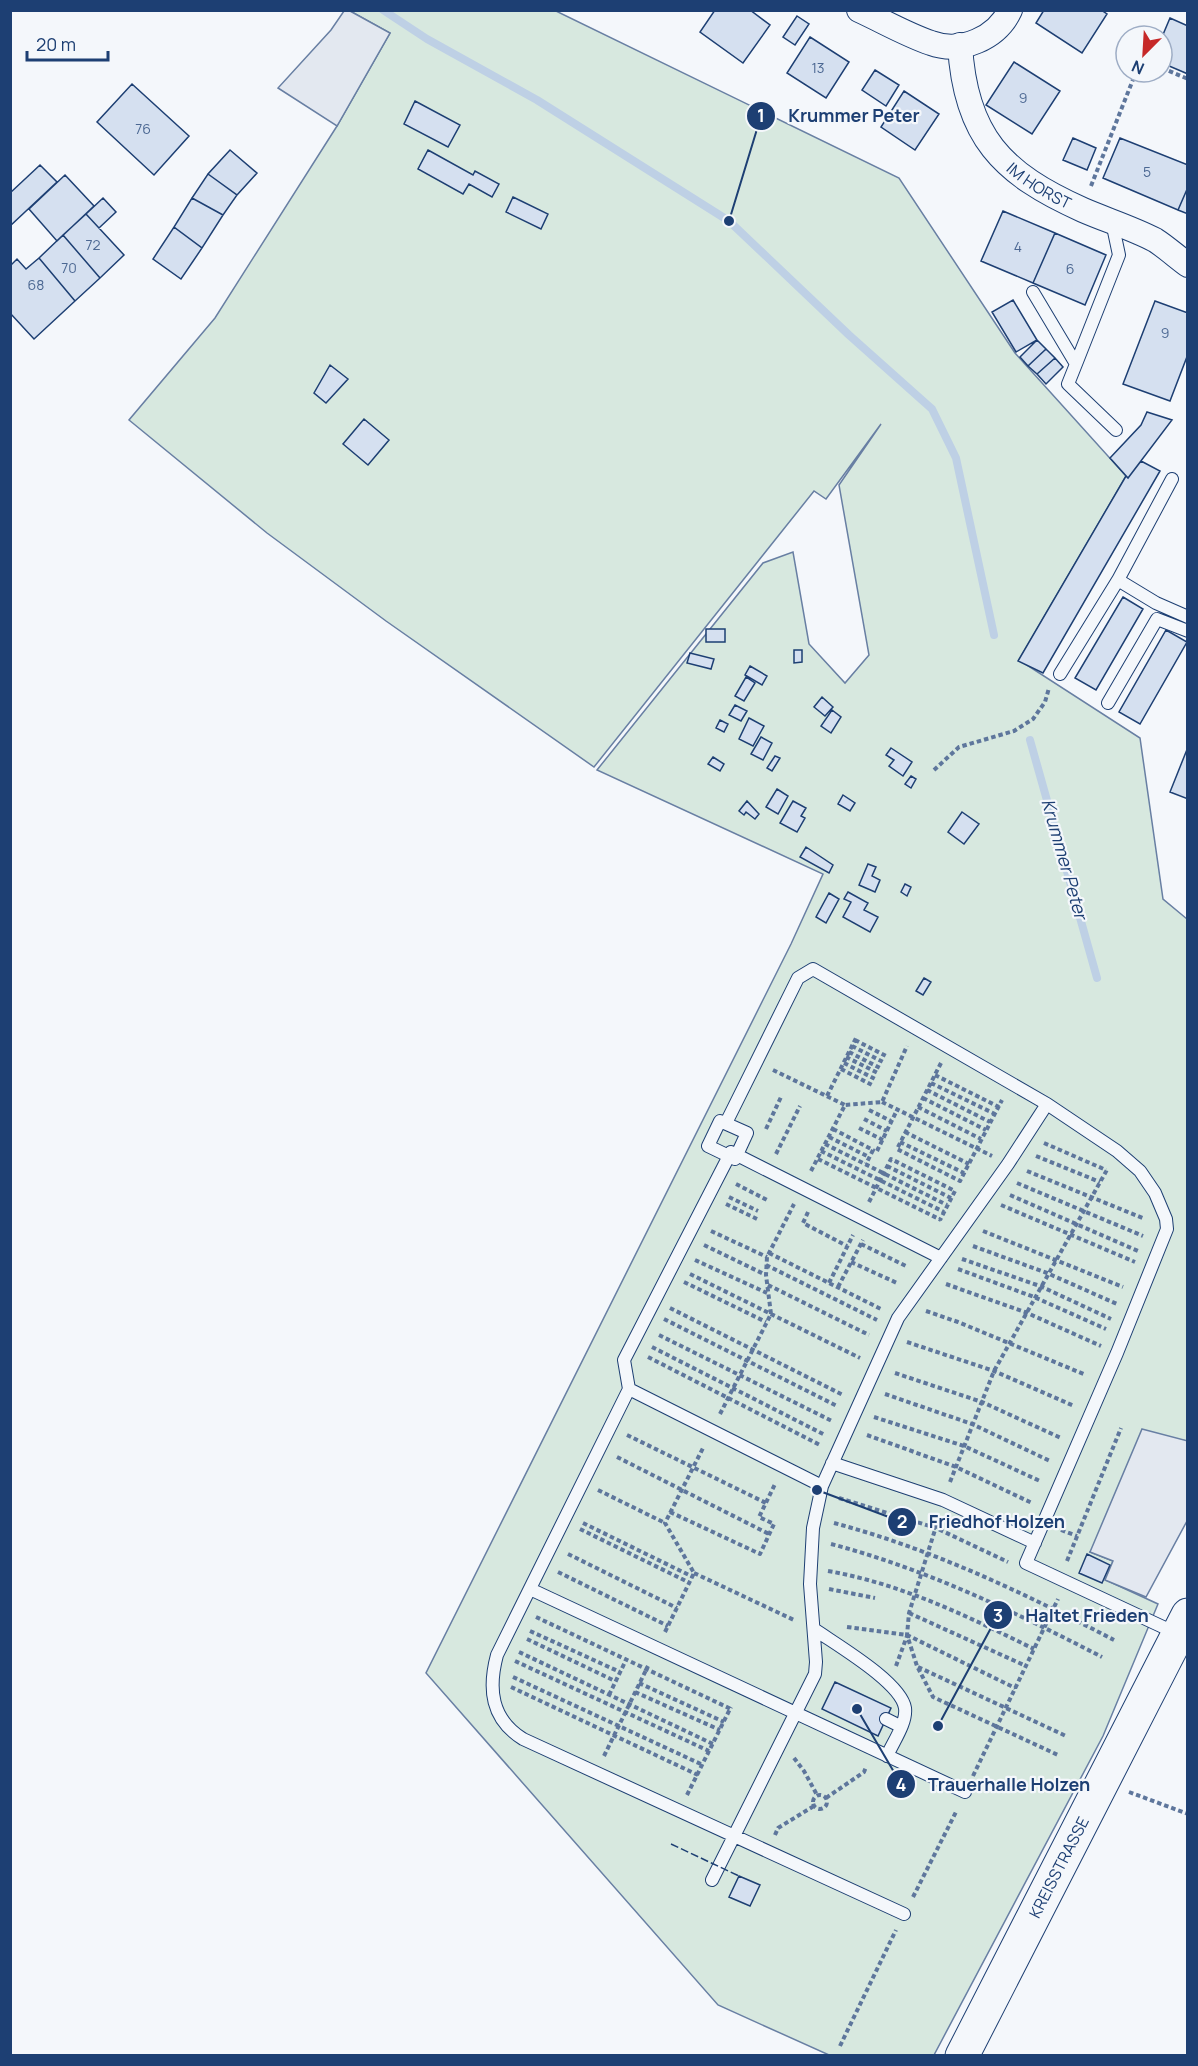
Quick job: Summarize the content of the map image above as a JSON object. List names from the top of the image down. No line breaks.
{"streets":{"main road":["KREISSTRASSE"],"street":["IM HORST"]},"water":["Krummer Peter"],"places":["Krummer Peter","Friedhof Holzen","Trauerhalle Holzen","Haltet Frieden"],"house_numbers":["13","9","76","5","72","4","70","6","68","9"],"scale_bar":"20 m","north":"bottom left"}
